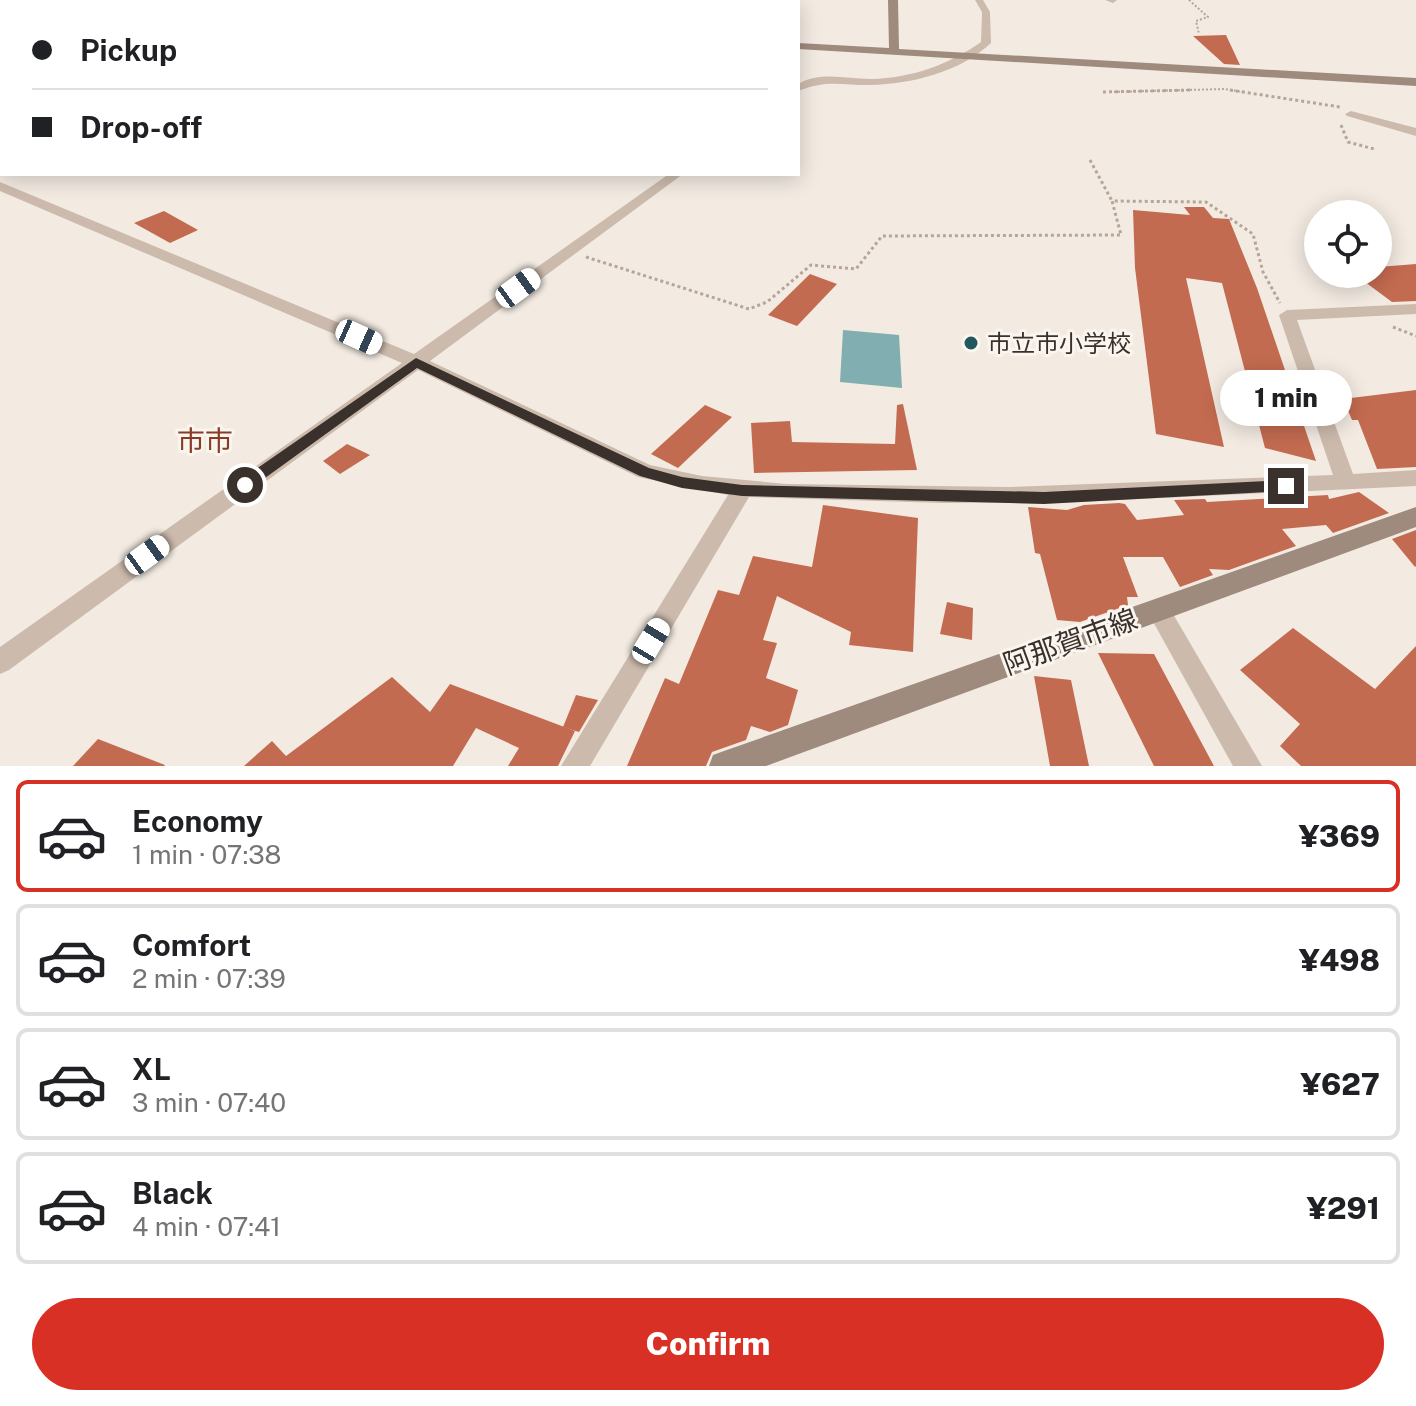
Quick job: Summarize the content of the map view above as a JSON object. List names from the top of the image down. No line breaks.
{"streets":{"street":["阿那賀市線"]},"districts":["市市"],"places":["市立市小学校"],"page":{"banner":["Pickup","Drop-off"],"bubble":"1 min","list":[{"name":"Economy","note":"1 min · 07:38","value":"¥369"},{"name":"Comfort","note":"2 min · 07:39","value":"¥498"},{"name":"XL","note":"3 min · 07:40","value":"¥627"},{"name":"Black","note":"4 min · 07:41","value":"¥291"}],"buttons":"Confirm"}}
